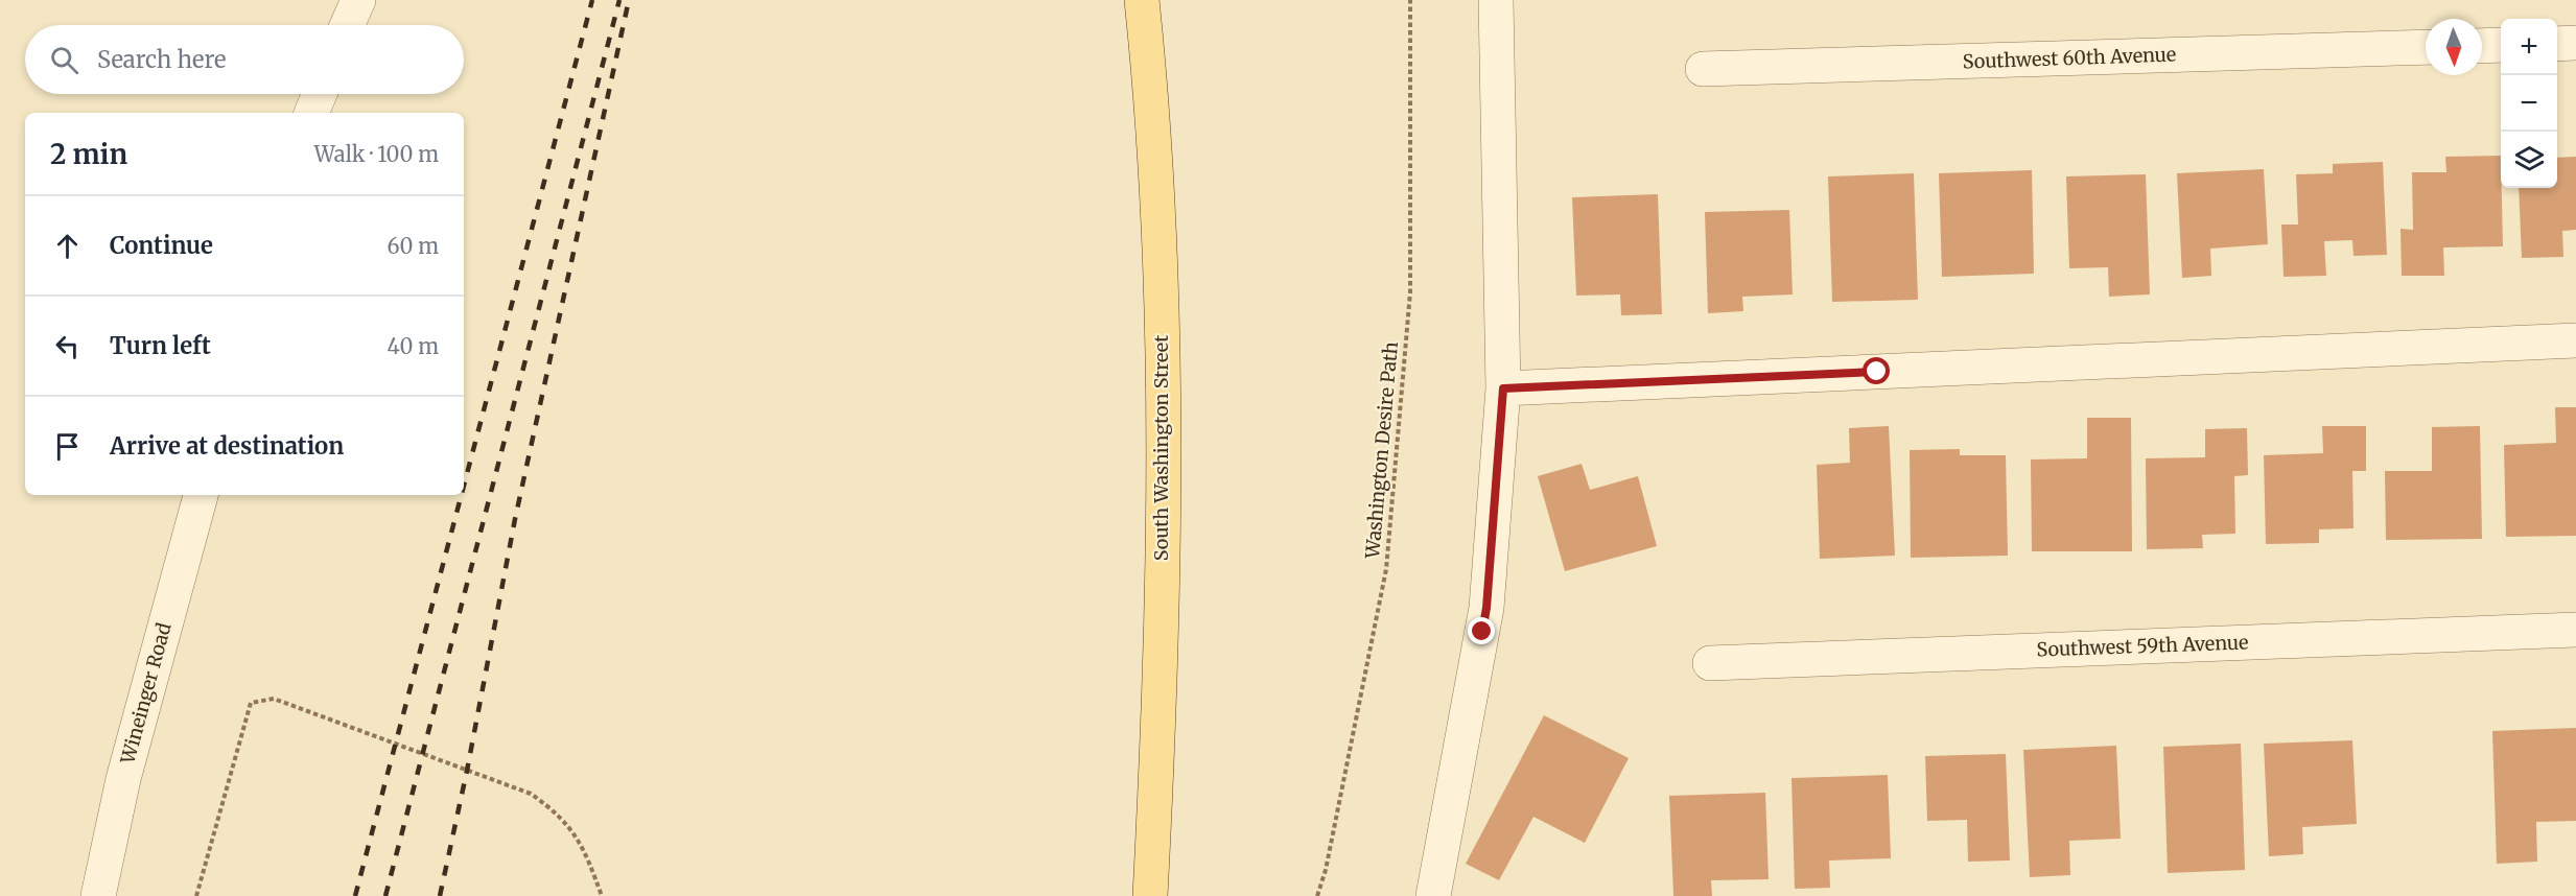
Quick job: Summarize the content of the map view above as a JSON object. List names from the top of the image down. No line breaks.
{"streets":{"main road":["South Washington Street"],"street":["Southwest 60th Avenue","Southwest 59th Avenue","Wineinger Road"],"path":["Washington Desire Path"]},"north":"bottom","page":{"map_buttons":["+","−"],"search":"Search here","heading":["2 min","Walk · 100 m"],"list":[["Continue","60 m"],["Turn left","40 m"],"Arrive at destination"]}}
